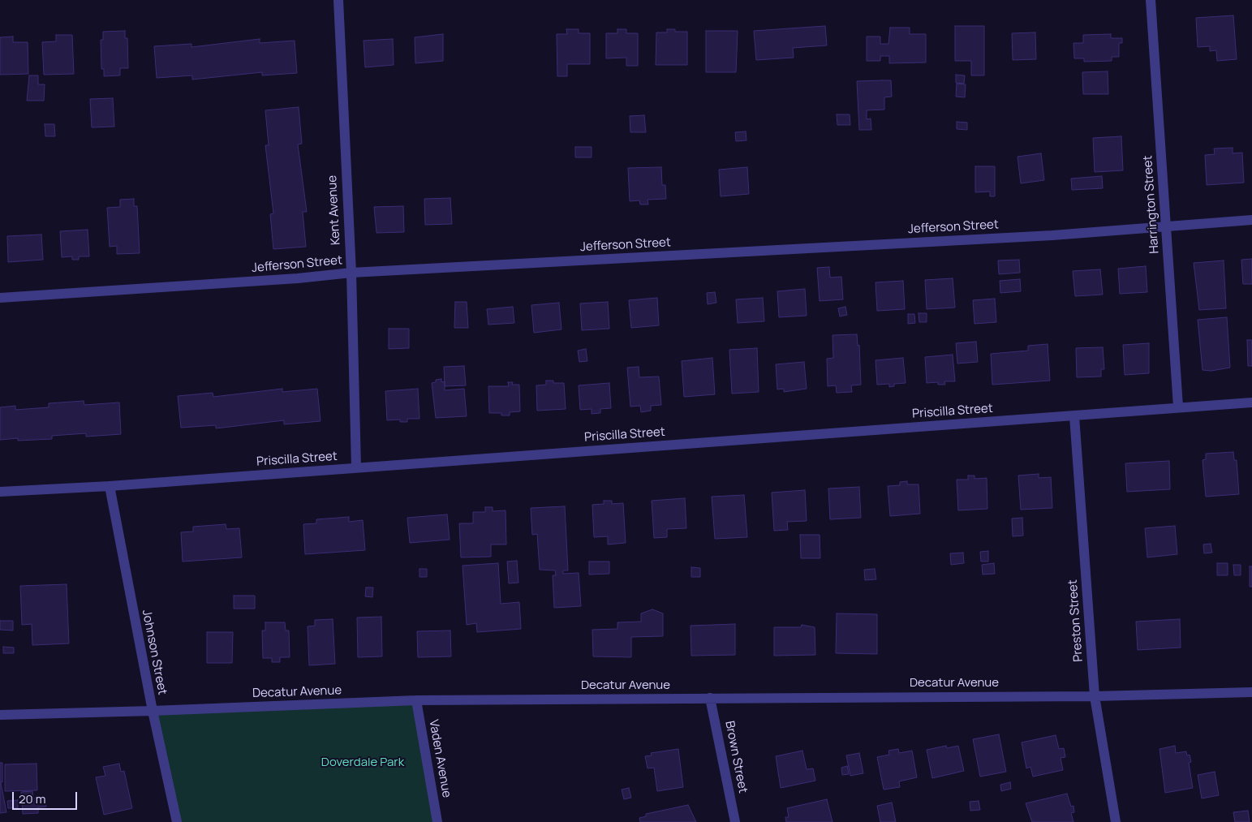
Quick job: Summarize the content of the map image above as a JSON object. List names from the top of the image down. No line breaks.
{"streets":{"street":["Harrington Street","Kent Avenue","Jefferson Street","Priscilla Street","Preston Street","Johnson Street","Decatur Avenue","Brown Street","Vaden Avenue"]},"crossings":[["Harrington Street","Jefferson Street"],["Harrington Street","Priscilla Street"],["Kent Avenue","Jefferson Street"],["Kent Avenue","Priscilla Street"],["Priscilla Street","Preston Street"],["Priscilla Street","Johnson Street"],["Preston Street","Decatur Avenue"],["Johnson Street","Decatur Avenue"],["Decatur Avenue","Brown Street"],["Decatur Avenue","Vaden Avenue"]],"parks":["Doverdale Park"],"scale_bar":"20 m"}
